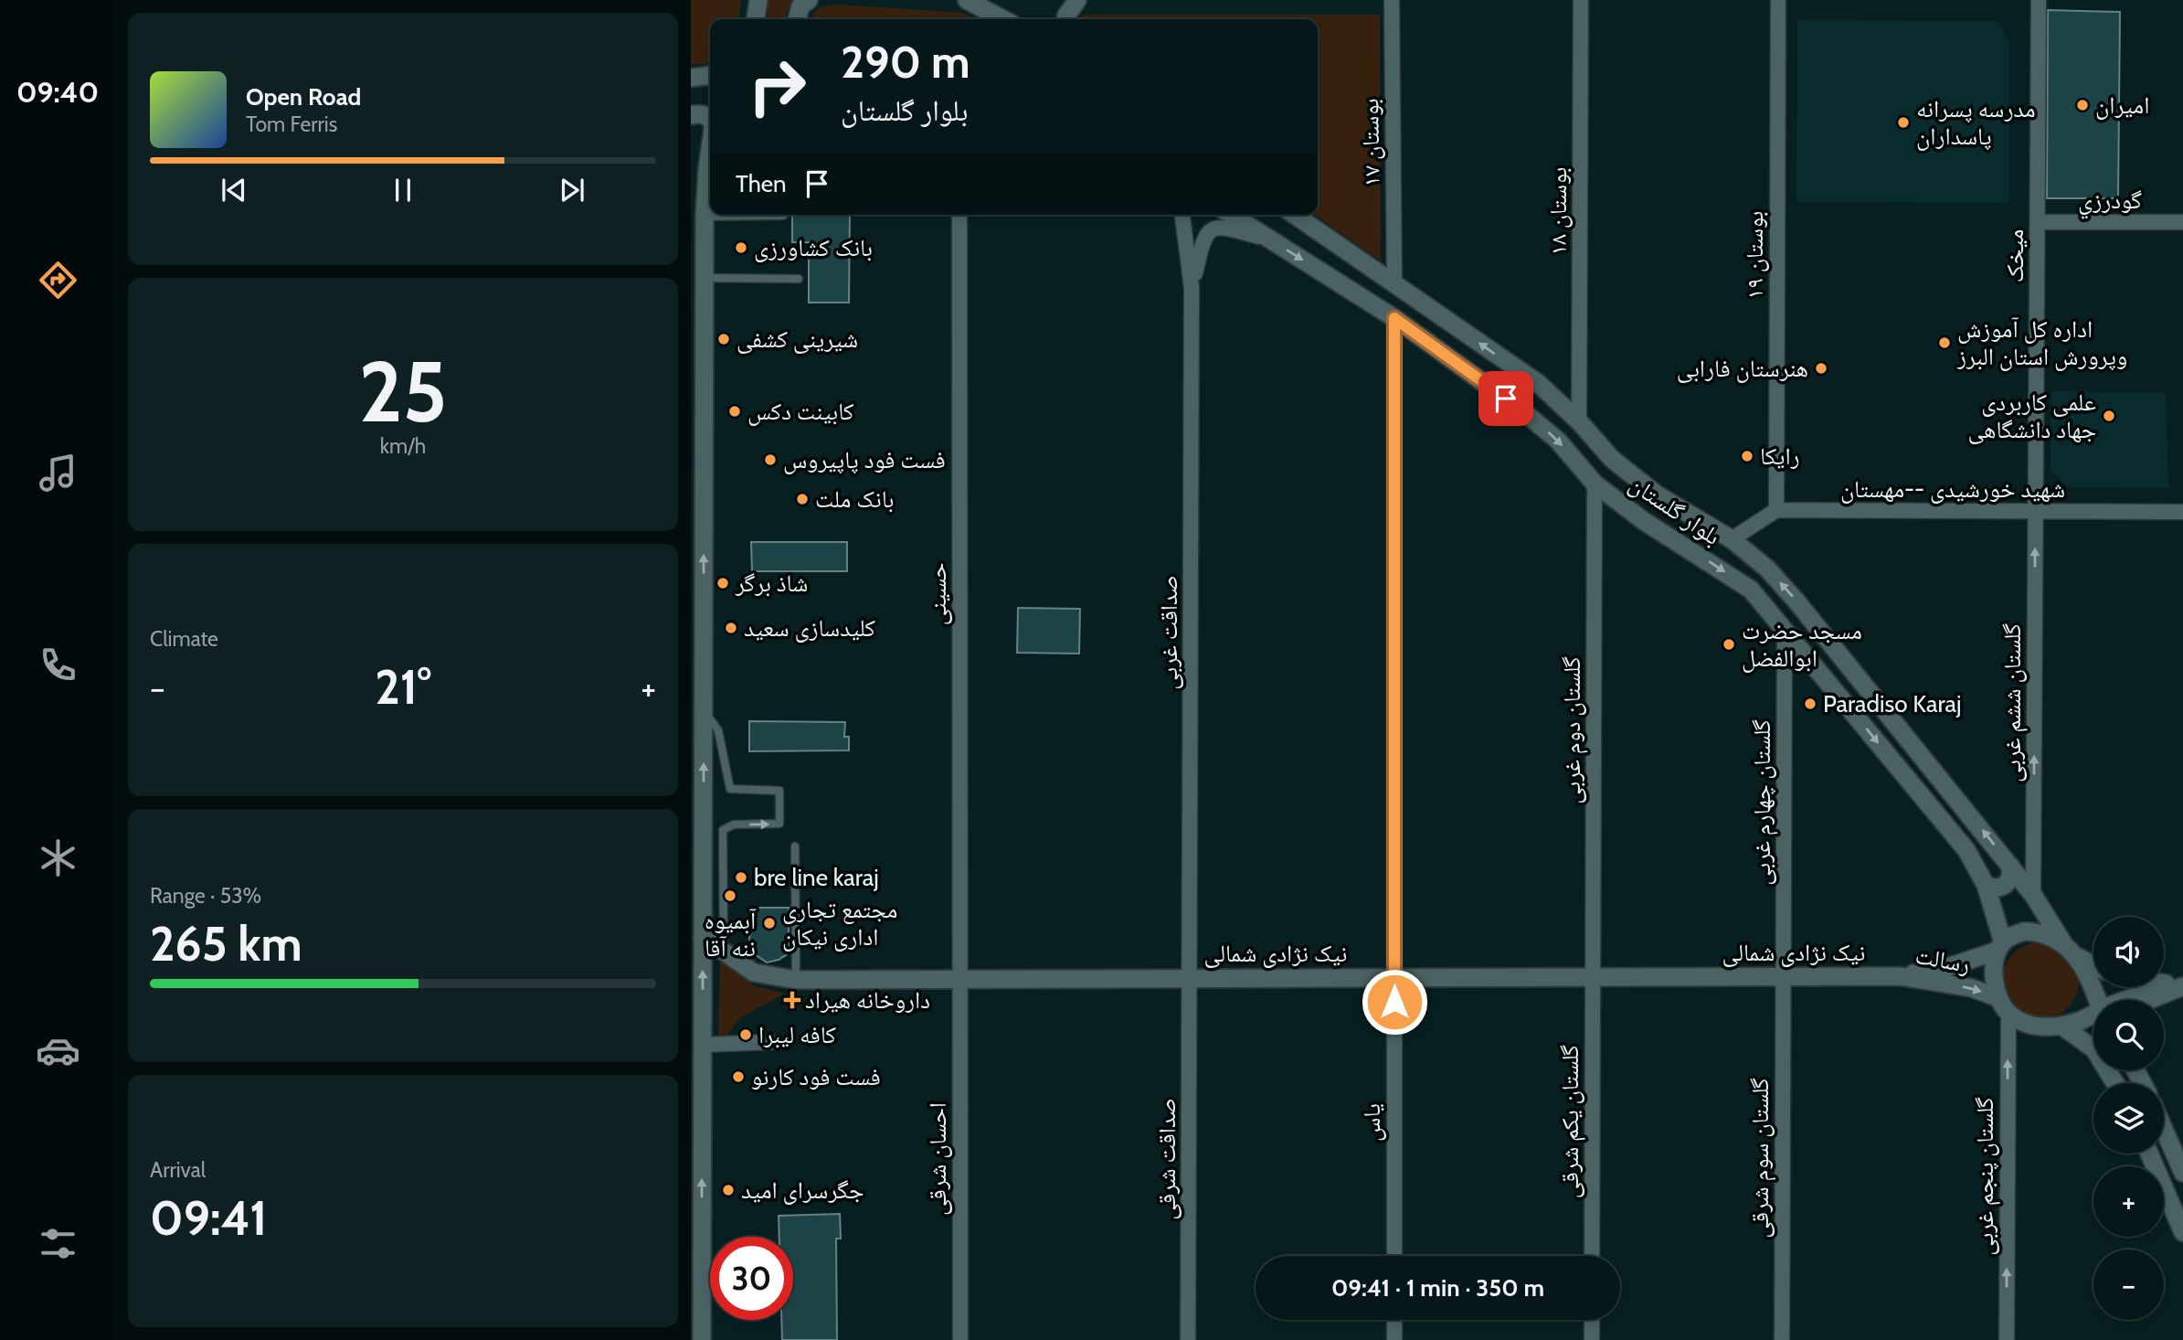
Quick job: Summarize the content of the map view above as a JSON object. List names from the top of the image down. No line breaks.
{"streets":{"main road":["بلوار گلستان","نیک نژادی شمالی","رسالت"],"street":["بوستان ۱۷","گودرزي","بوستان ۱۸","بوستان ۱۹","میخک","شهید خورشیدی --مهستان","حسینی","صداقت غربی","گلستان ششم غربی","گلستان دوم غربی","گلستان چهارم غربی","گلستان یکم شرقی","یاس","گلستان سوم شرقی","احسان شرقی","صداقت شرقی","گلستان پنجم غربی"]},"crossings":[["بوستان ۱۷","بلوار گلستان"],["گودرزي","میخک"],["بوستان ۱۸","بلوار گلستان"],["بوستان ۱۹","شهید خورشیدی --مهستان"],["میخک","شهید خورشیدی --مهستان"],["میخک","گلستان ششم غربی"],["شهید خورشیدی --مهستان","گلستان ششم غربی"],["بلوار گلستان","صداقت غربی"],["بلوار گلستان","گلستان ششم غربی"],["بلوار گلستان","گلستان دوم غربی"],["بلوار گلستان","گلستان چهارم غربی"],["بلوار گلستان","رسالت"],["بلوار گلستان","یاس"],["حسینی","نیک نژادی شمالی"],["حسینی","احسان شرقی"],["صداقت غربی","نیک نژادی شمالی"],["صداقت غربی","صداقت شرقی"],["گلستان دوم غربی","نیک نژادی شمالی"],["گلستان دوم غربی","گلستان یکم شرقی"],["گلستان چهارم غربی","نیک نژادی شمالی"],["گلستان چهارم غربی","گلستان سوم شرقی"],["نیک نژادی شمالی","رسالت"],["نیک نژادی شمالی","گلستان یکم شرقی"],["نیک نژادی شمالی","یاس"],["نیک نژادی شمالی","گلستان سوم شرقی"],["نیک نژادی شمالی","احسان شرقی"],["نیک نژادی شمالی","صداقت شرقی"],["رسالت","گلستان پنجم غربی"]],"one_way":["گلستان ششم غربی","رسالت","گلستان پنجم غربی"],"places":{"other":["امیران","مدرسه پسرانه پاسداران","بانک کشاورزی","شیرینی کشفی","اداره کل آموزش وپرورش استان البرز","هنرستان فارابی","کابینت دکس","علمی کاربردی جهاد دانشگاهی","رایکا","فست فود پاپیروس","بانک ملت","شاذ برگر","کلیدسازی سعید","مسجد حضرت ابوالفضل","Paradiso Karaj","bre line karaj","آبمیوه ننه آقا","مجتمع تجاری اداری نیکان","کافه لیبرا","فست فود کارنو","جگرسرای امید"],"health":["داروخانه هیراد"]},"page":{"tabs":"09:40","turn":["290 m","بلوار گلستان"],"song":["Open Road","Tom Ferris"],"then":"Then","tile":[["25","km/h"],"Climate",["Range · 53%","265 km"],["Arrival","09:41"]],"heat":["−","21°","+"],"map_buttons":["+","−"],"limit":"30","trip":"09:41 · 1 min · 350 m"}}
